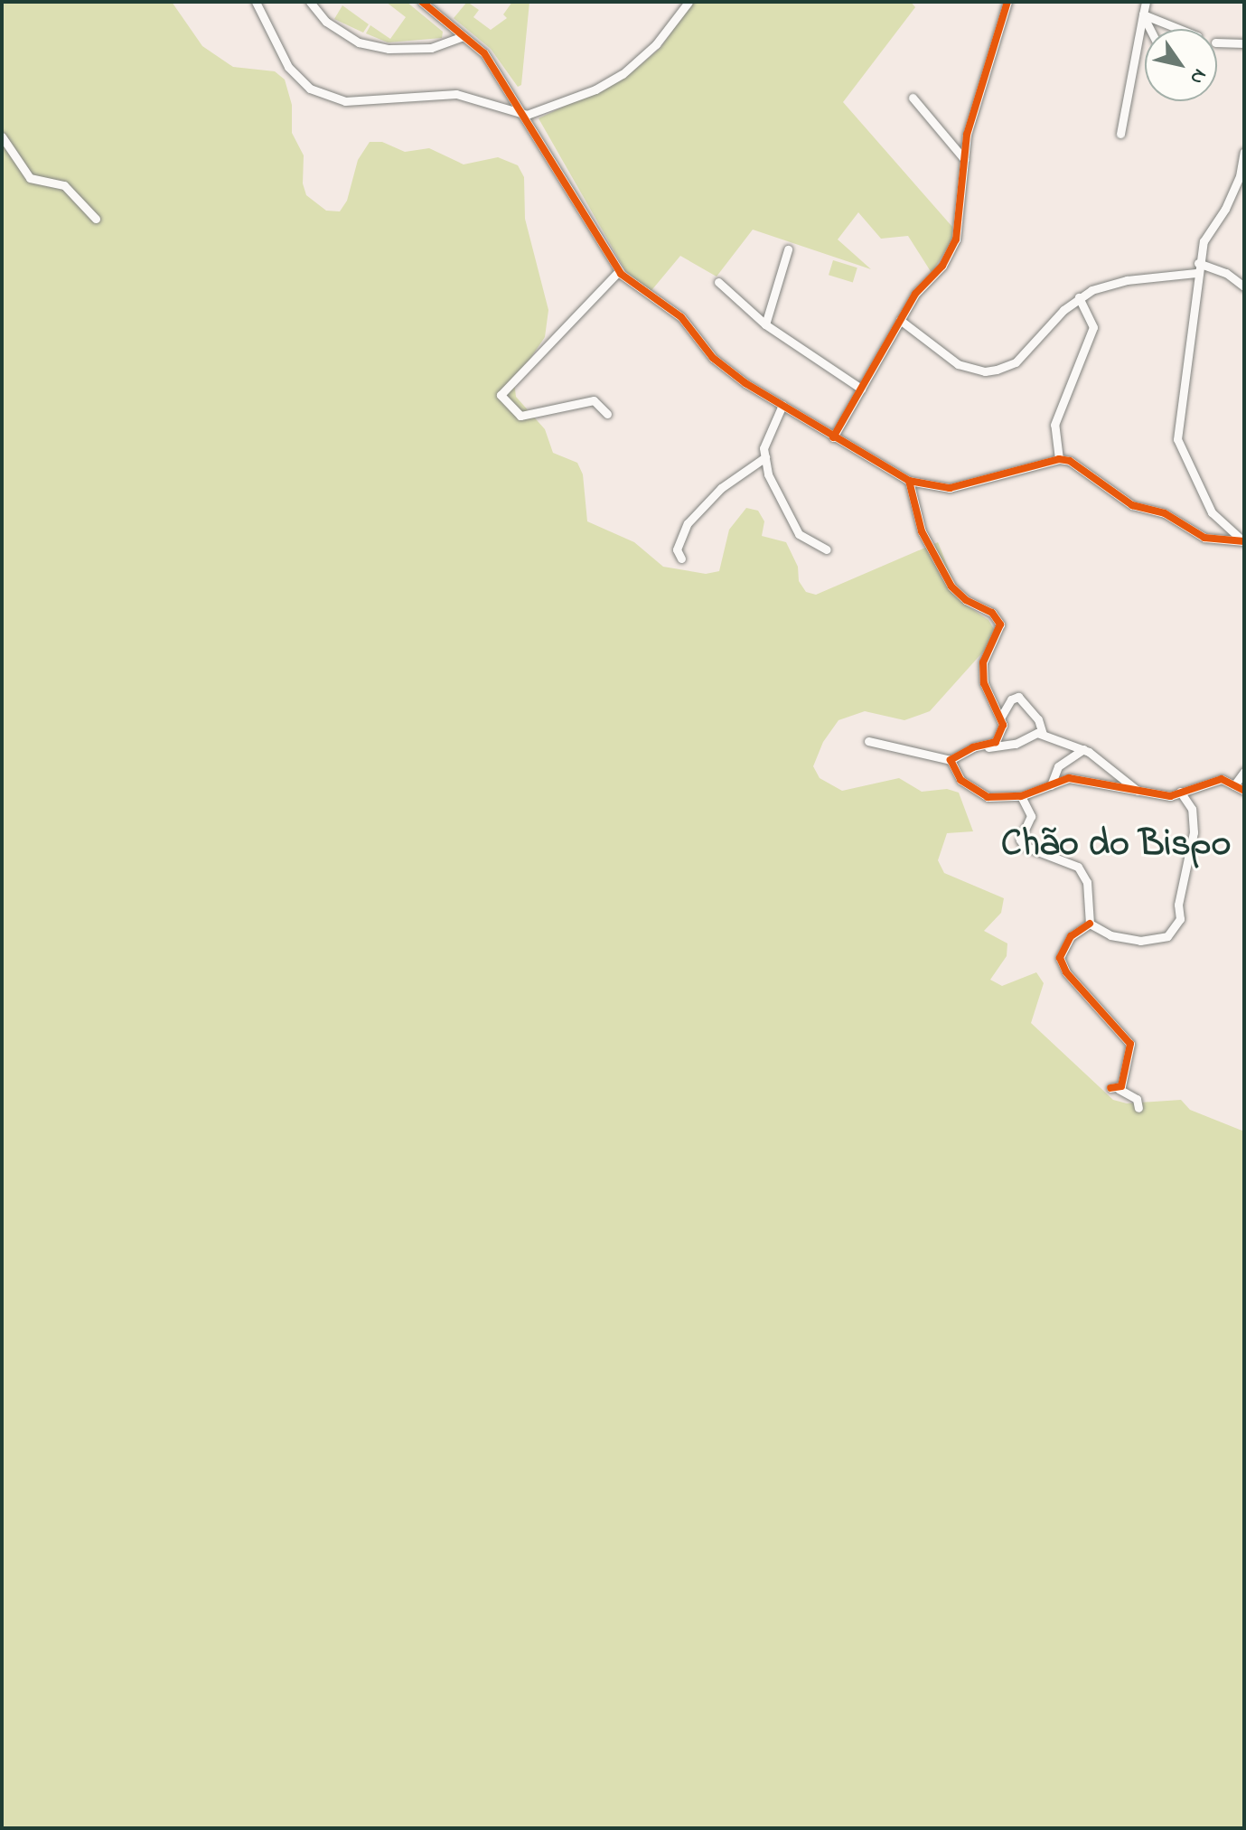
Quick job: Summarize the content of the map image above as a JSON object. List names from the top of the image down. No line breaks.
{"districts":["Chão do Bispo"],"north":"bottom right"}
